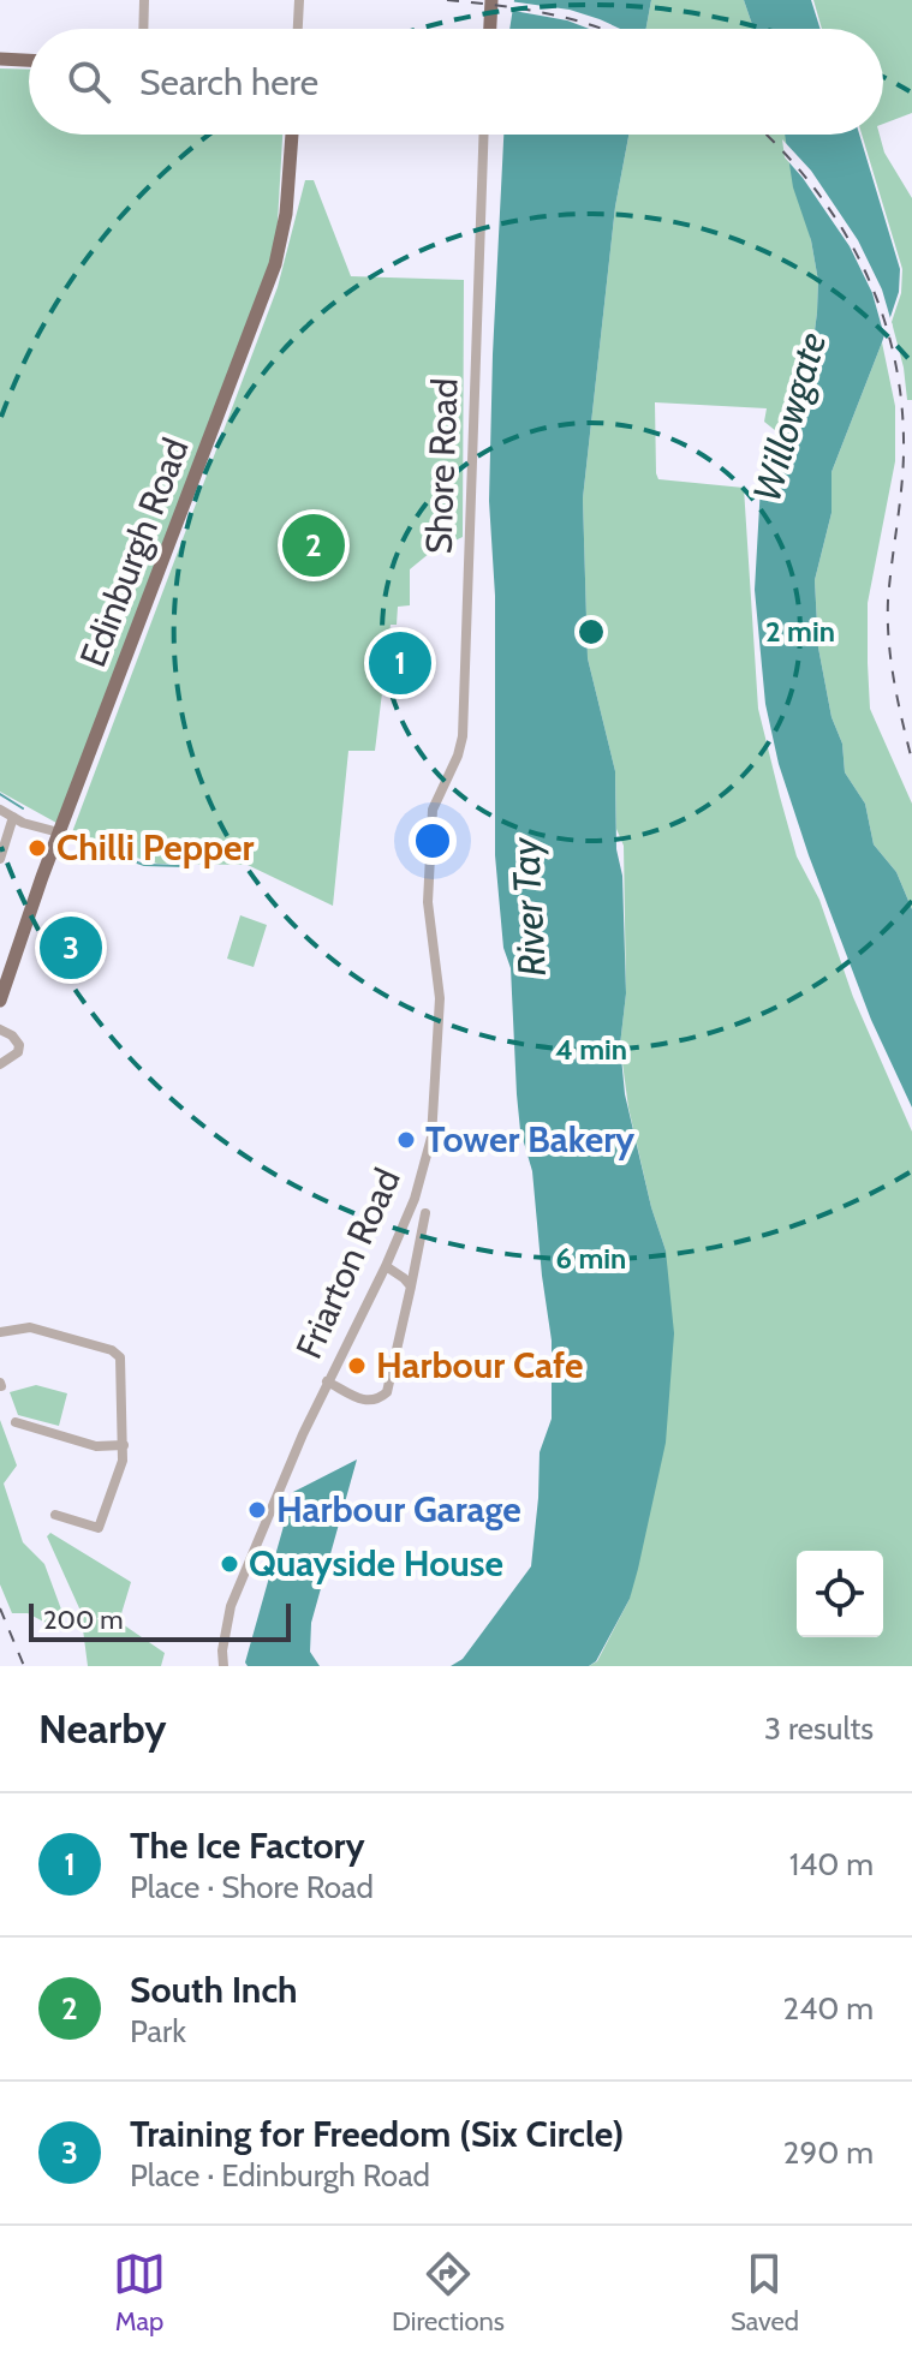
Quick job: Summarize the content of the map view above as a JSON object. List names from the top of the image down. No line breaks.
{"streets":{"main road":["Edinburgh Road"],"street":["Shore Road","Friarton Road"]},"crossings":[["Shore Road","Friarton Road"]],"water":["Willowgate","River Tay"],"places":["Chilli Pepper","Tower Bakery","Harbour Cafe","Harbour Garage","Quayside House"],"scale_bar":"200 m","page":{"search":"Search here","pins":["2","1","3"],"scale":"200 m","heading":["Nearby","3 results"],"list":[{"mark":"1","name":"The Ice Factory","note":"Place · Shore Road","value":"140 m"},{"mark":"2","name":"South Inch","note":"Park","value":"240 m"},{"mark":"3","name":"Training for Freedom (Six Circle)","note":"Place · Edinburgh Road","value":"290 m"}],"nav":["Map","Directions","Saved"]},"rings":["2 min","4 min","6 min"]}
